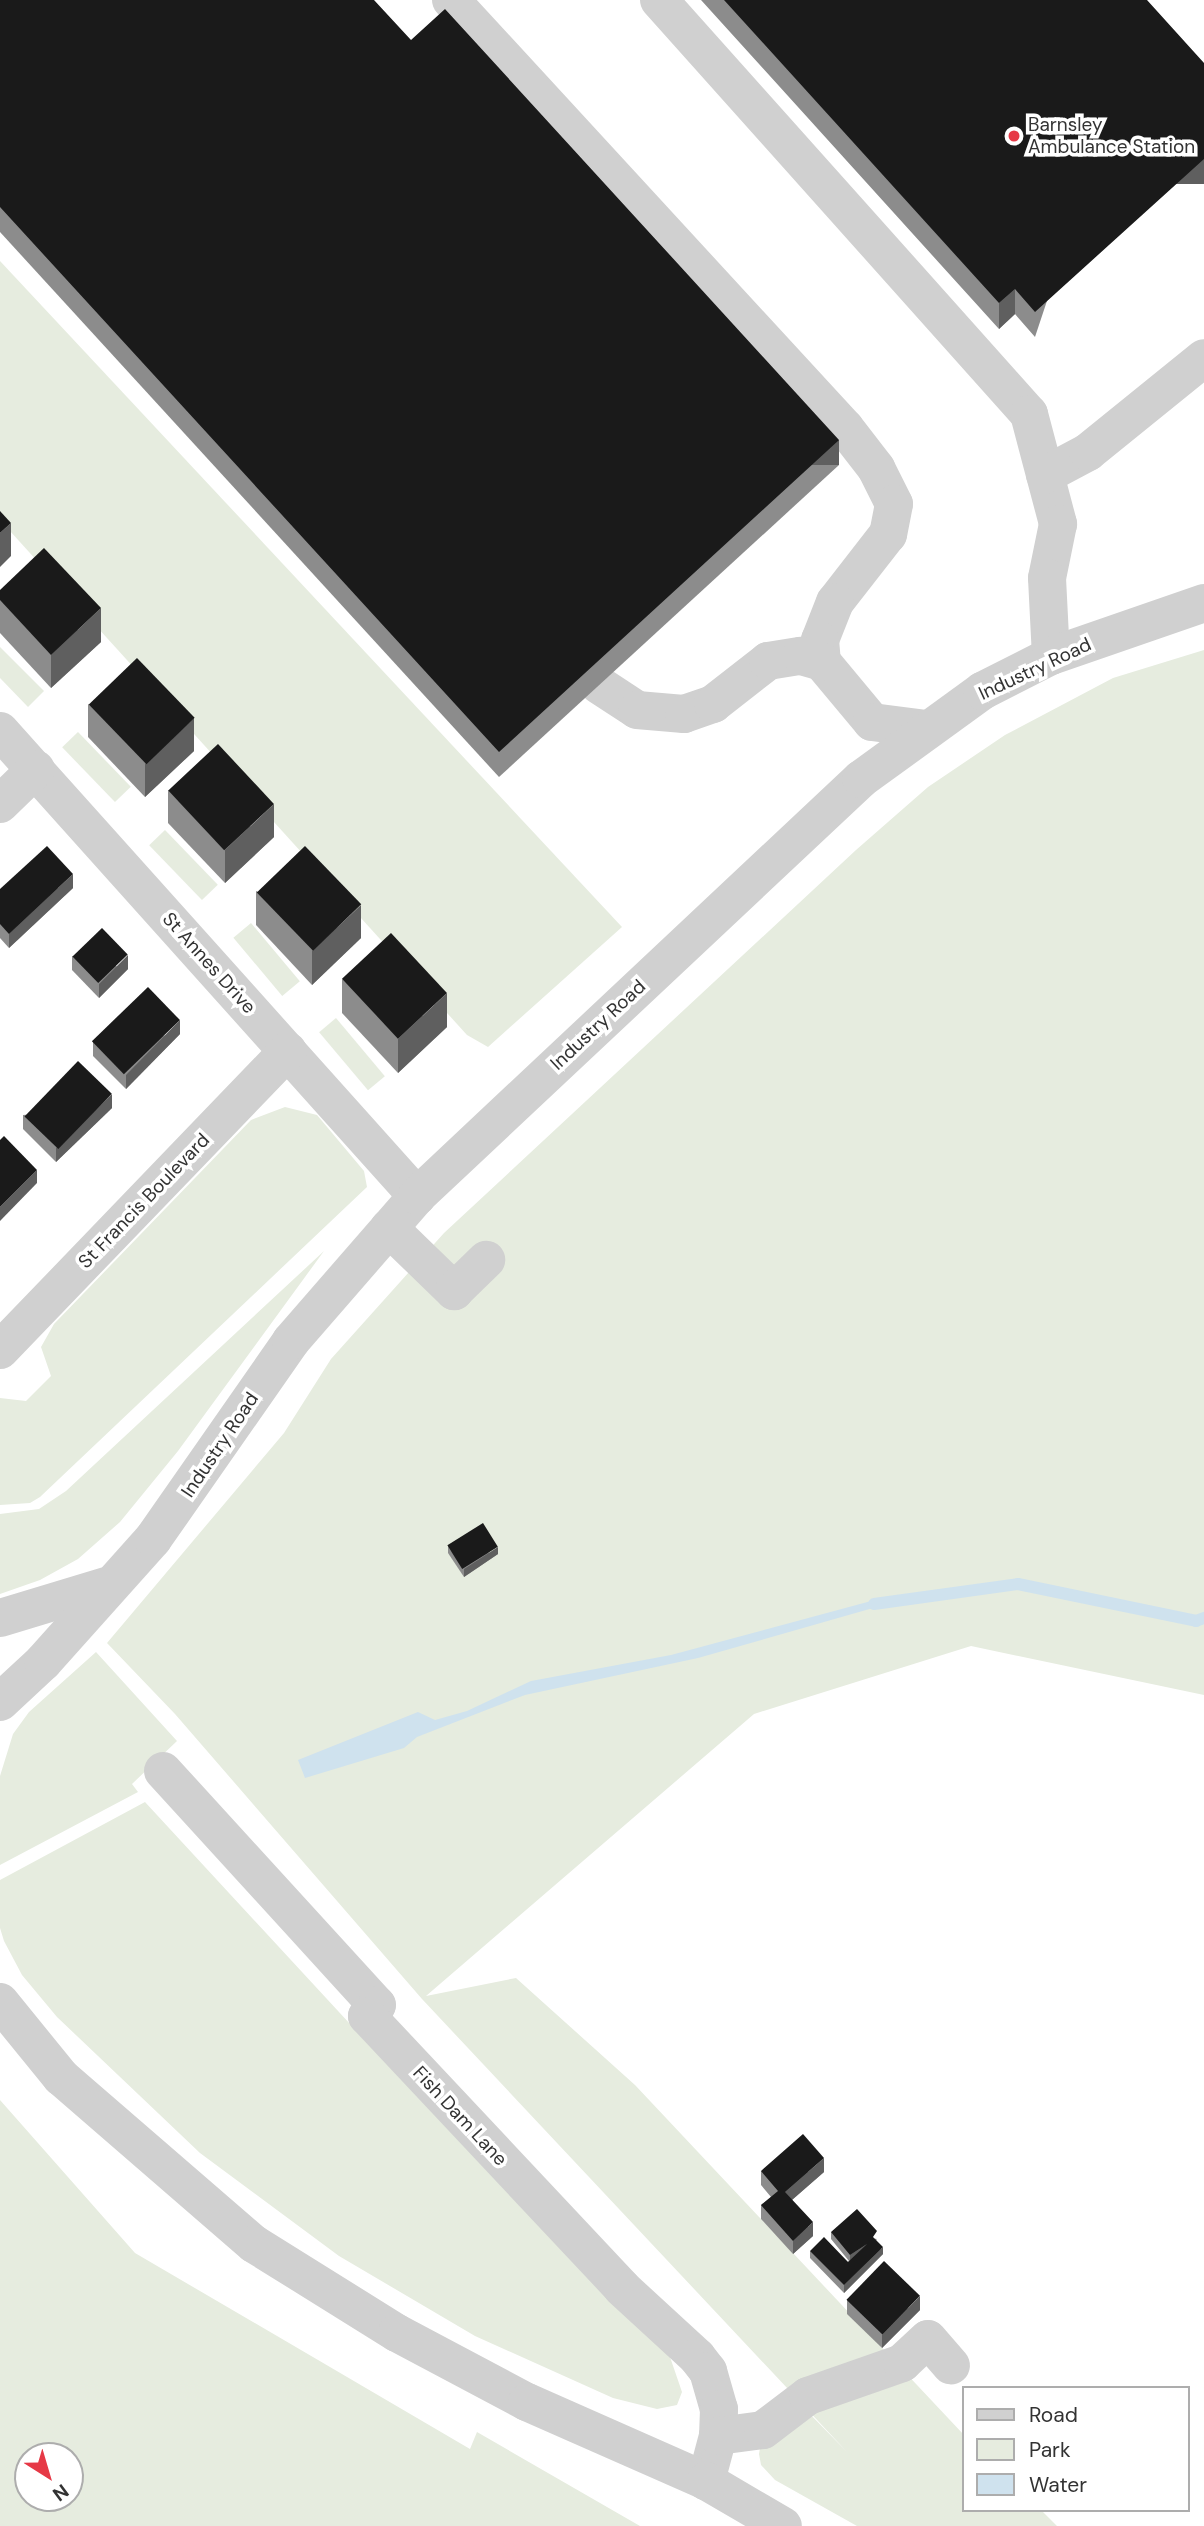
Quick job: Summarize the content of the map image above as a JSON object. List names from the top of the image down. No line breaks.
{"streets":{"street":["Industry Road","St Annes Drive","St Francis Boulevard","Fish Dam Lane"]},"crossings":[["Industry Road","St Annes Drive"],["St Annes Drive","St Francis Boulevard"]],"places":["Barnsley Ambulance Station"],"legend":["Road","Park","Water"],"north":"bottom right"}
